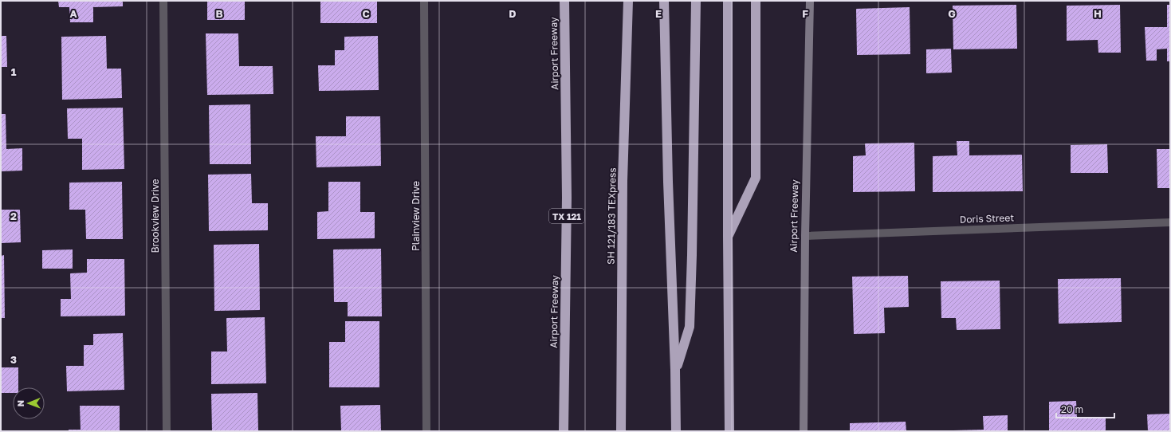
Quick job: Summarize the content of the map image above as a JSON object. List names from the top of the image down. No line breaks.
{"streets":{"highway":["Airport Freeway","TX 121","SH 121/183 TEXpress"],"street":["Brookview Drive","Plainview Drive","Doris Street"]},"crossings":[["Airport Freeway","Doris Street"]],"scale_bar":"20 m","north":"left","grid":{"columns":["A","B","C","D","E","F","G","H"],"rows":["1","2","3"]}}
